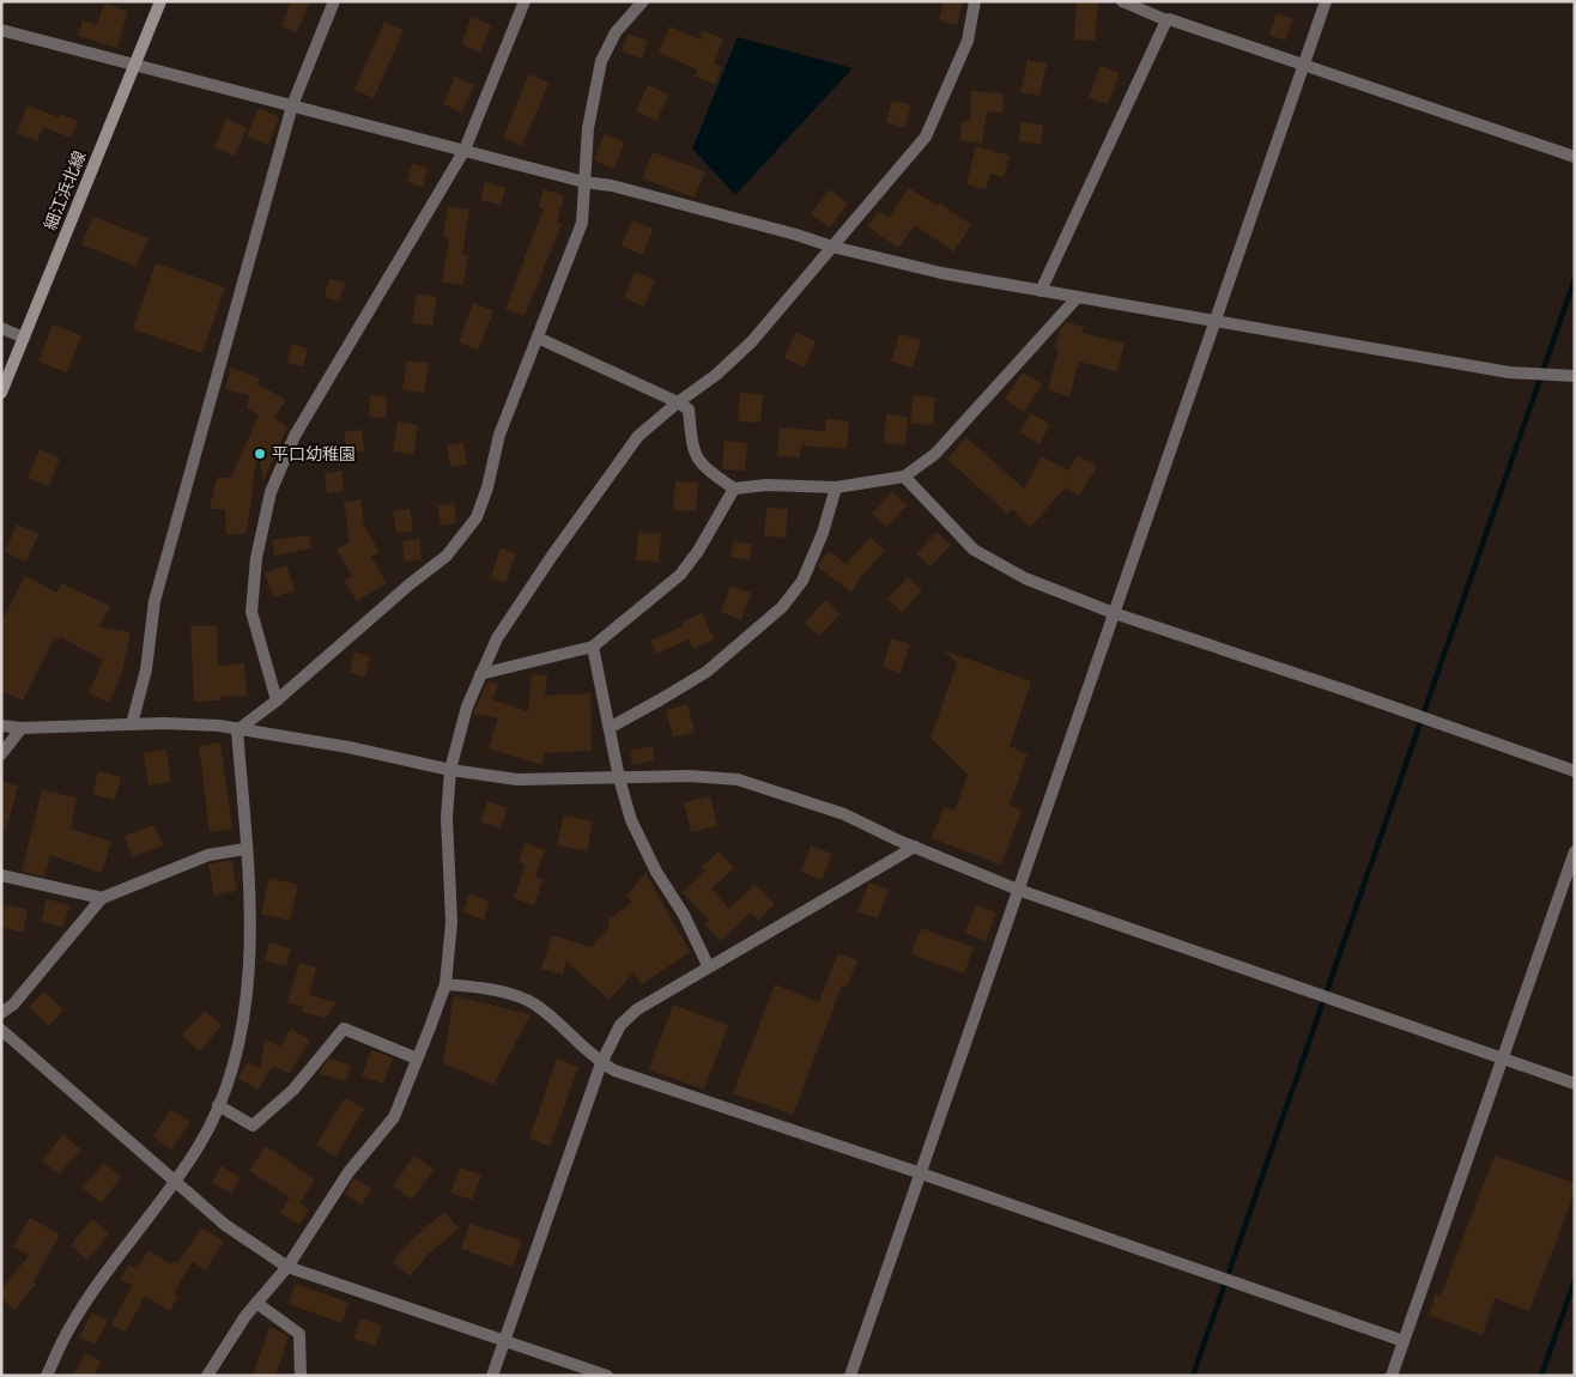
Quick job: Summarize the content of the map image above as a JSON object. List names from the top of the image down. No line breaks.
{"streets":{"main road":["細江浜北線"]},"places":["平口幼稚園"]}
